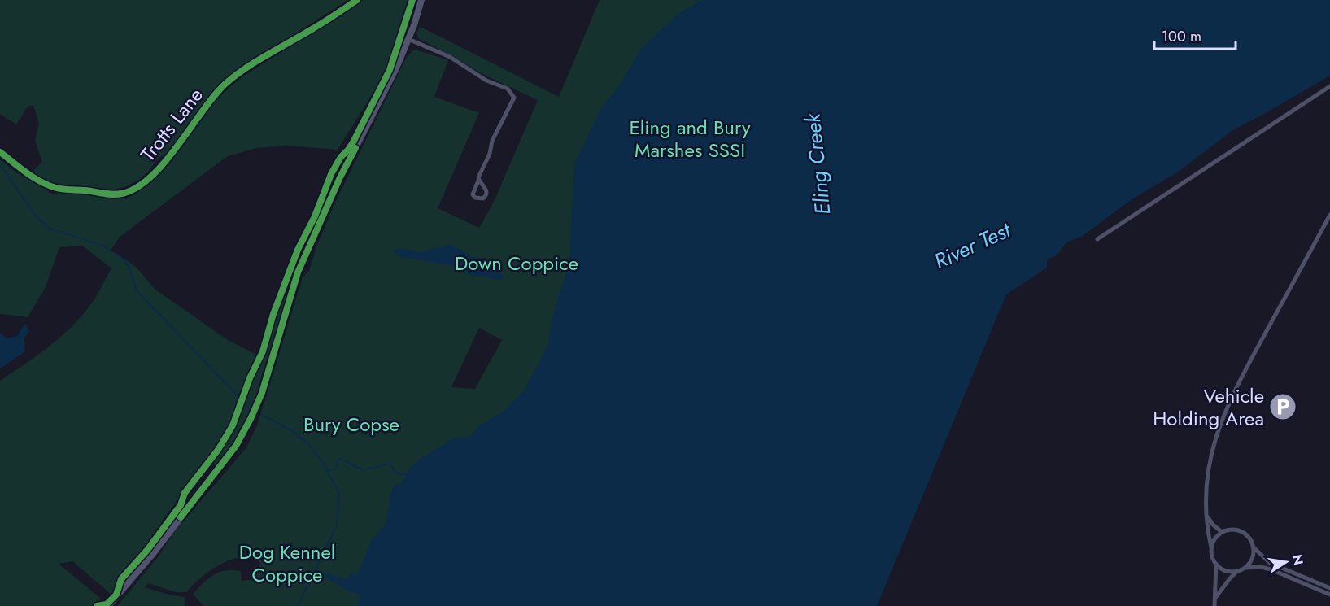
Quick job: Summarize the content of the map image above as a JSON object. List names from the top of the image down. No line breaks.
{"streets":{"street":["Trotts Lane"]},"water":["Eling Creek","River Test"],"parks":["Eling and Bury Marshes SSSI","Down Coppice","Bury Copse","Dog Kennel Coppice"],"places":{"parking":["Vehicle Holding Area"]},"scale_bar":"100 m","north":"right"}
